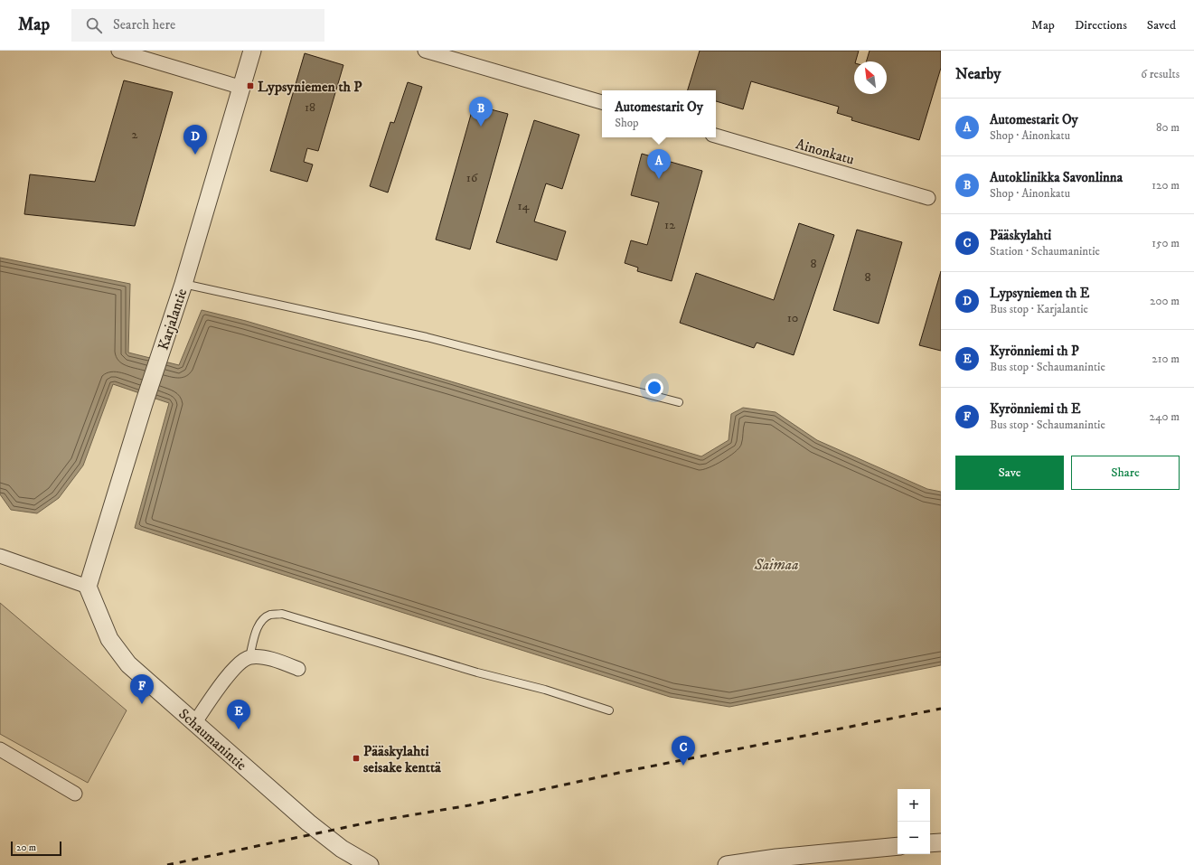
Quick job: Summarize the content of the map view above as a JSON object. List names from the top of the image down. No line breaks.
{"streets":{"street":["Ainonkatu","Karjalantie","Schaumanintie"]},"crossings":[["Karjalantie","Schaumanintie"]],"water":["Saimaa"],"places":{"transit":["Lypsyniemen th P","Pääskylahti seisake kenttä"]},"house_numbers":["18","2","16","14","12","8","8","10"],"scale_bar":"20 m","north":"top left","page":{"header":"Map","search":"Search here","nav":["Map","Directions","Saved"],"heading":["Nearby","6 results"],"popup":["Automestarit Oy","Shop"],"pins":["B","D","A","F","E","C"],"list":[{"mark":"A","name":"Automestarit Oy","note":"Shop · Ainonkatu","value":"80 m"},{"mark":"B","name":"Autoklinikka Savonlinna","note":"Shop · Ainonkatu","value":"120 m"},{"mark":"C","name":"Pääskylahti","note":"Station · Schaumanintie","value":"150 m"},{"mark":"D","name":"Lypsyniemen th E","note":"Bus stop · Karjalantie","value":"200 m"},{"mark":"E","name":"Kyrönniemi th P","note":"Bus stop · Schaumanintie","value":"210 m"},{"mark":"F","name":"Kyrönniemi th E","note":"Bus stop · Schaumanintie","value":"240 m"}],"buttons":["Save","Share"],"map_buttons":["+","−"],"scale":"20 m"}}
